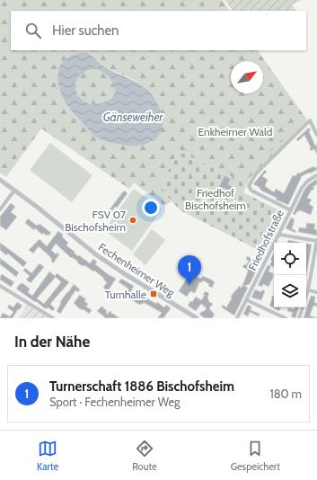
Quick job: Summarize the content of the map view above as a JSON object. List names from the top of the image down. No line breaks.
{"streets":{"street":["Friedhofstraße","Fechenheimer Weg"]},"water":["Gänseweiher"],"parks":["Enkheimer Wald","Friedhof Bischofsheim"],"places":{"other":["FSV 07 Bischofsheim"],"transit":["Turnhalle"]},"north":"top right","page":{"search":"Hier suchen","pins":"1","heading":"In der Nähe","list":[{"mark":"1","name":"Turnerschaft 1886 Bischofsheim","note":"Sport · Fechenheimer Weg","value":"180 m"}],"nav":["Karte","Route","Gespeichert"]}}
